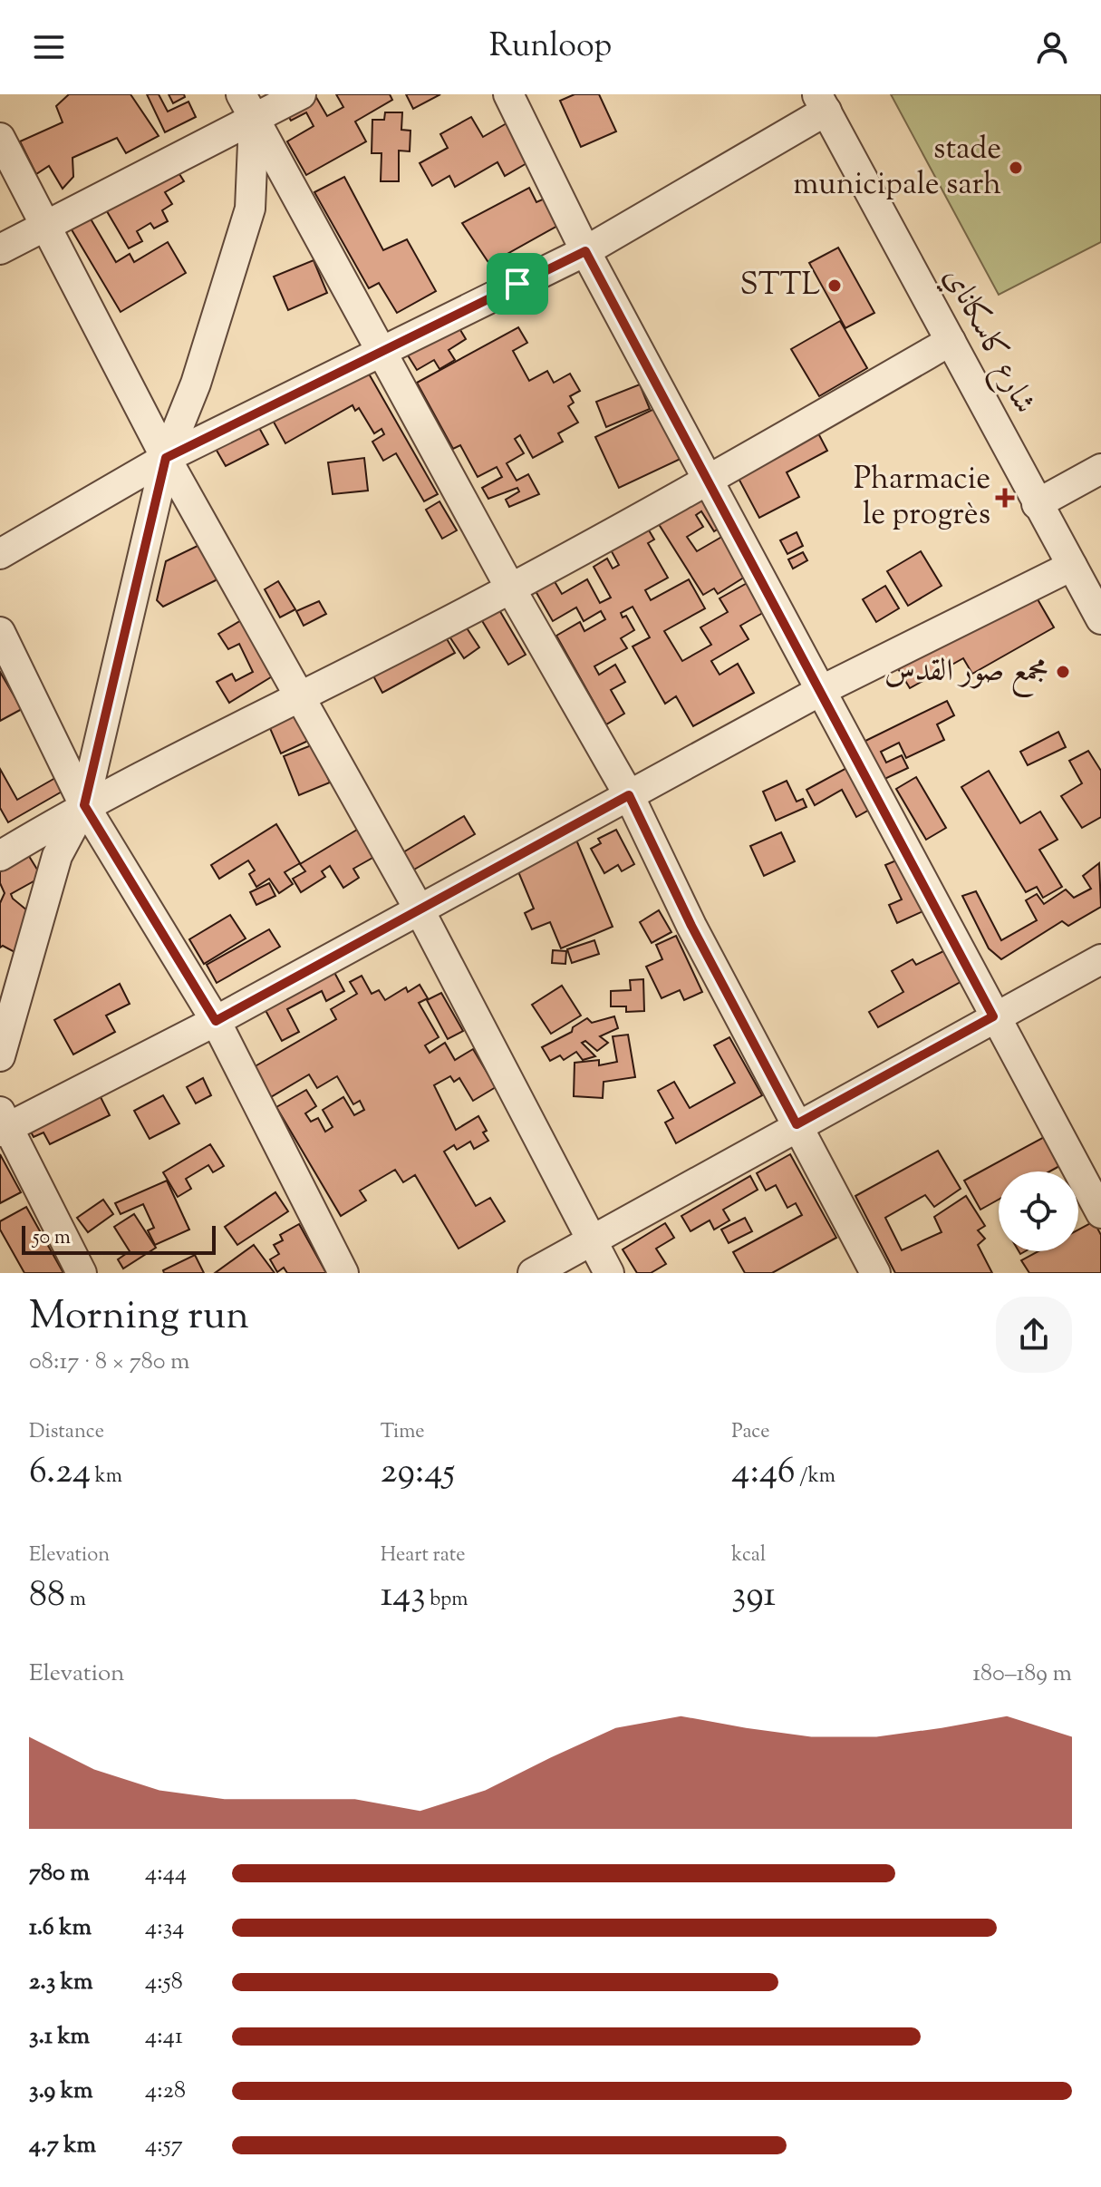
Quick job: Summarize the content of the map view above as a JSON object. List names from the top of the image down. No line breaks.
{"streets":{"street":["شارع كاسكاناي"]},"places":{"other":["stade municipale sarh","STTL","مجمع صور القدس"],"health":["Pharmacie le progrès"]},"scale_bar":"50 m","page":{"header":"Runloop","scale":"50 m","heading":["Morning run","08:17 · 8 × 780 m"],"stats":[["Distance","6.24 km"],["Time","29:45"],["Pace","4:46 /km"],["Elevation","88 m"],["Heart rate","143 bpm"],["kcal","391"]],"chart":["Elevation","180–189 m"],"list":[{"name":"780 m","note":"4:44"},{"name":"1.6 km","note":"4:34"},{"name":"2.3 km","note":"4:58"},{"name":"3.1 km","note":"4:41"},{"name":"3.9 km","note":"4:28"},{"name":"4.7 km","note":"4:57"}]}}
